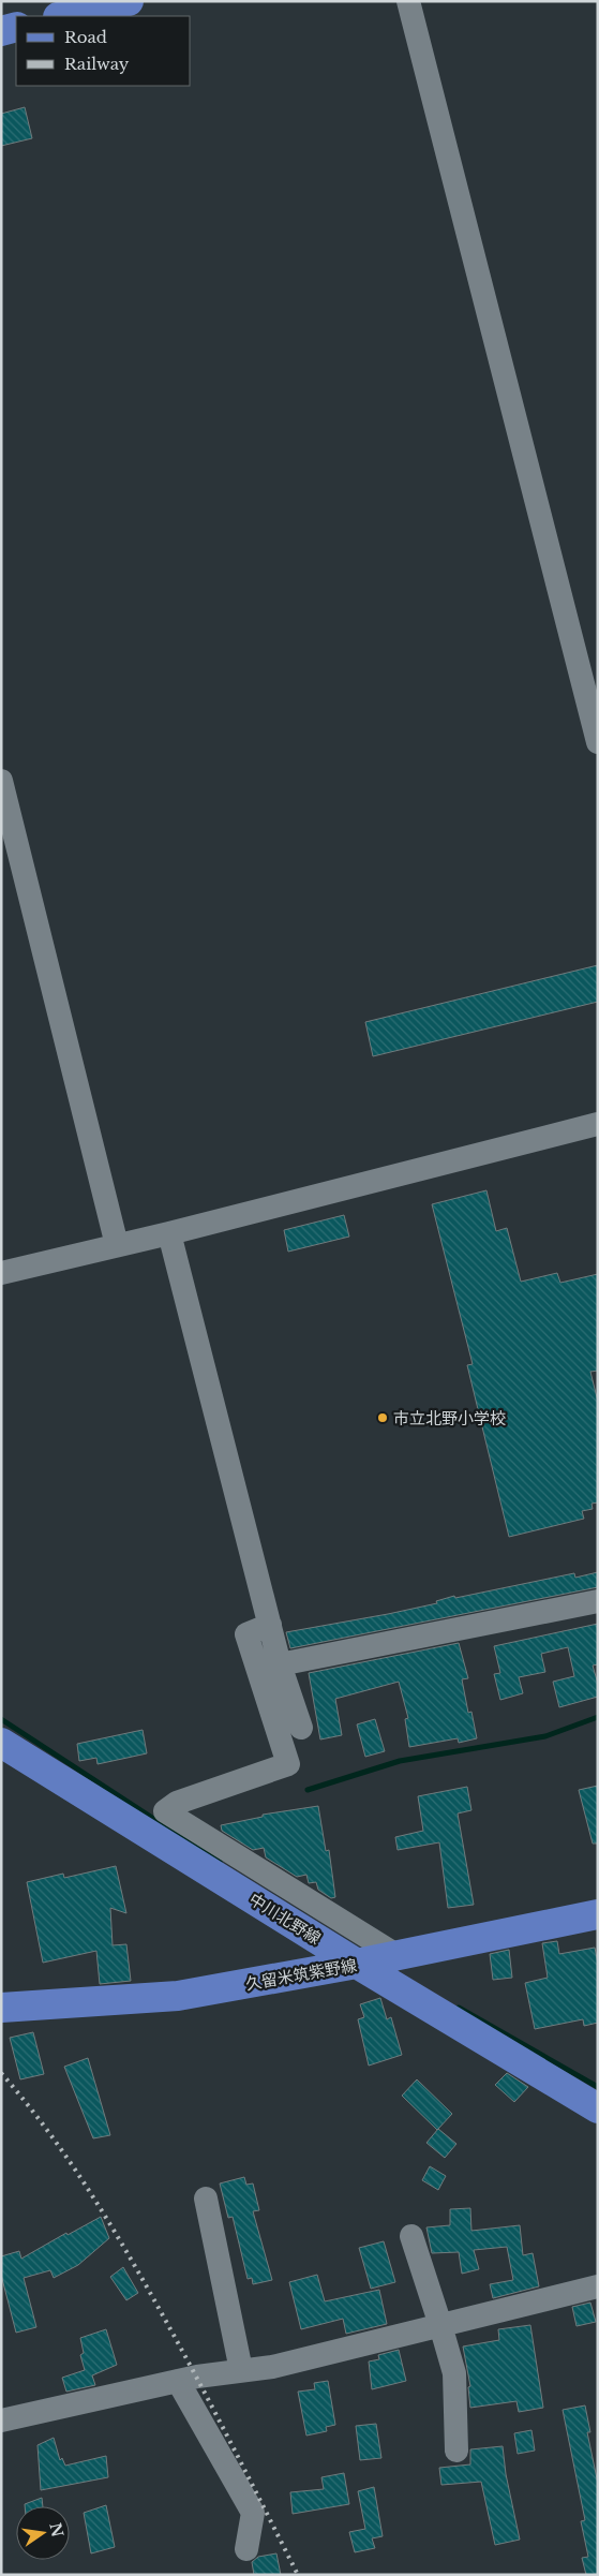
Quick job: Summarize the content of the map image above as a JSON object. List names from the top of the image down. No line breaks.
{"streets":{"main road":["中川北野線","久留米筑紫野線"]},"crossings":[["中川北野線","久留米筑紫野線"]],"places":["市立北野小学校"],"legend":["Road","Railway"],"north":"right"}
